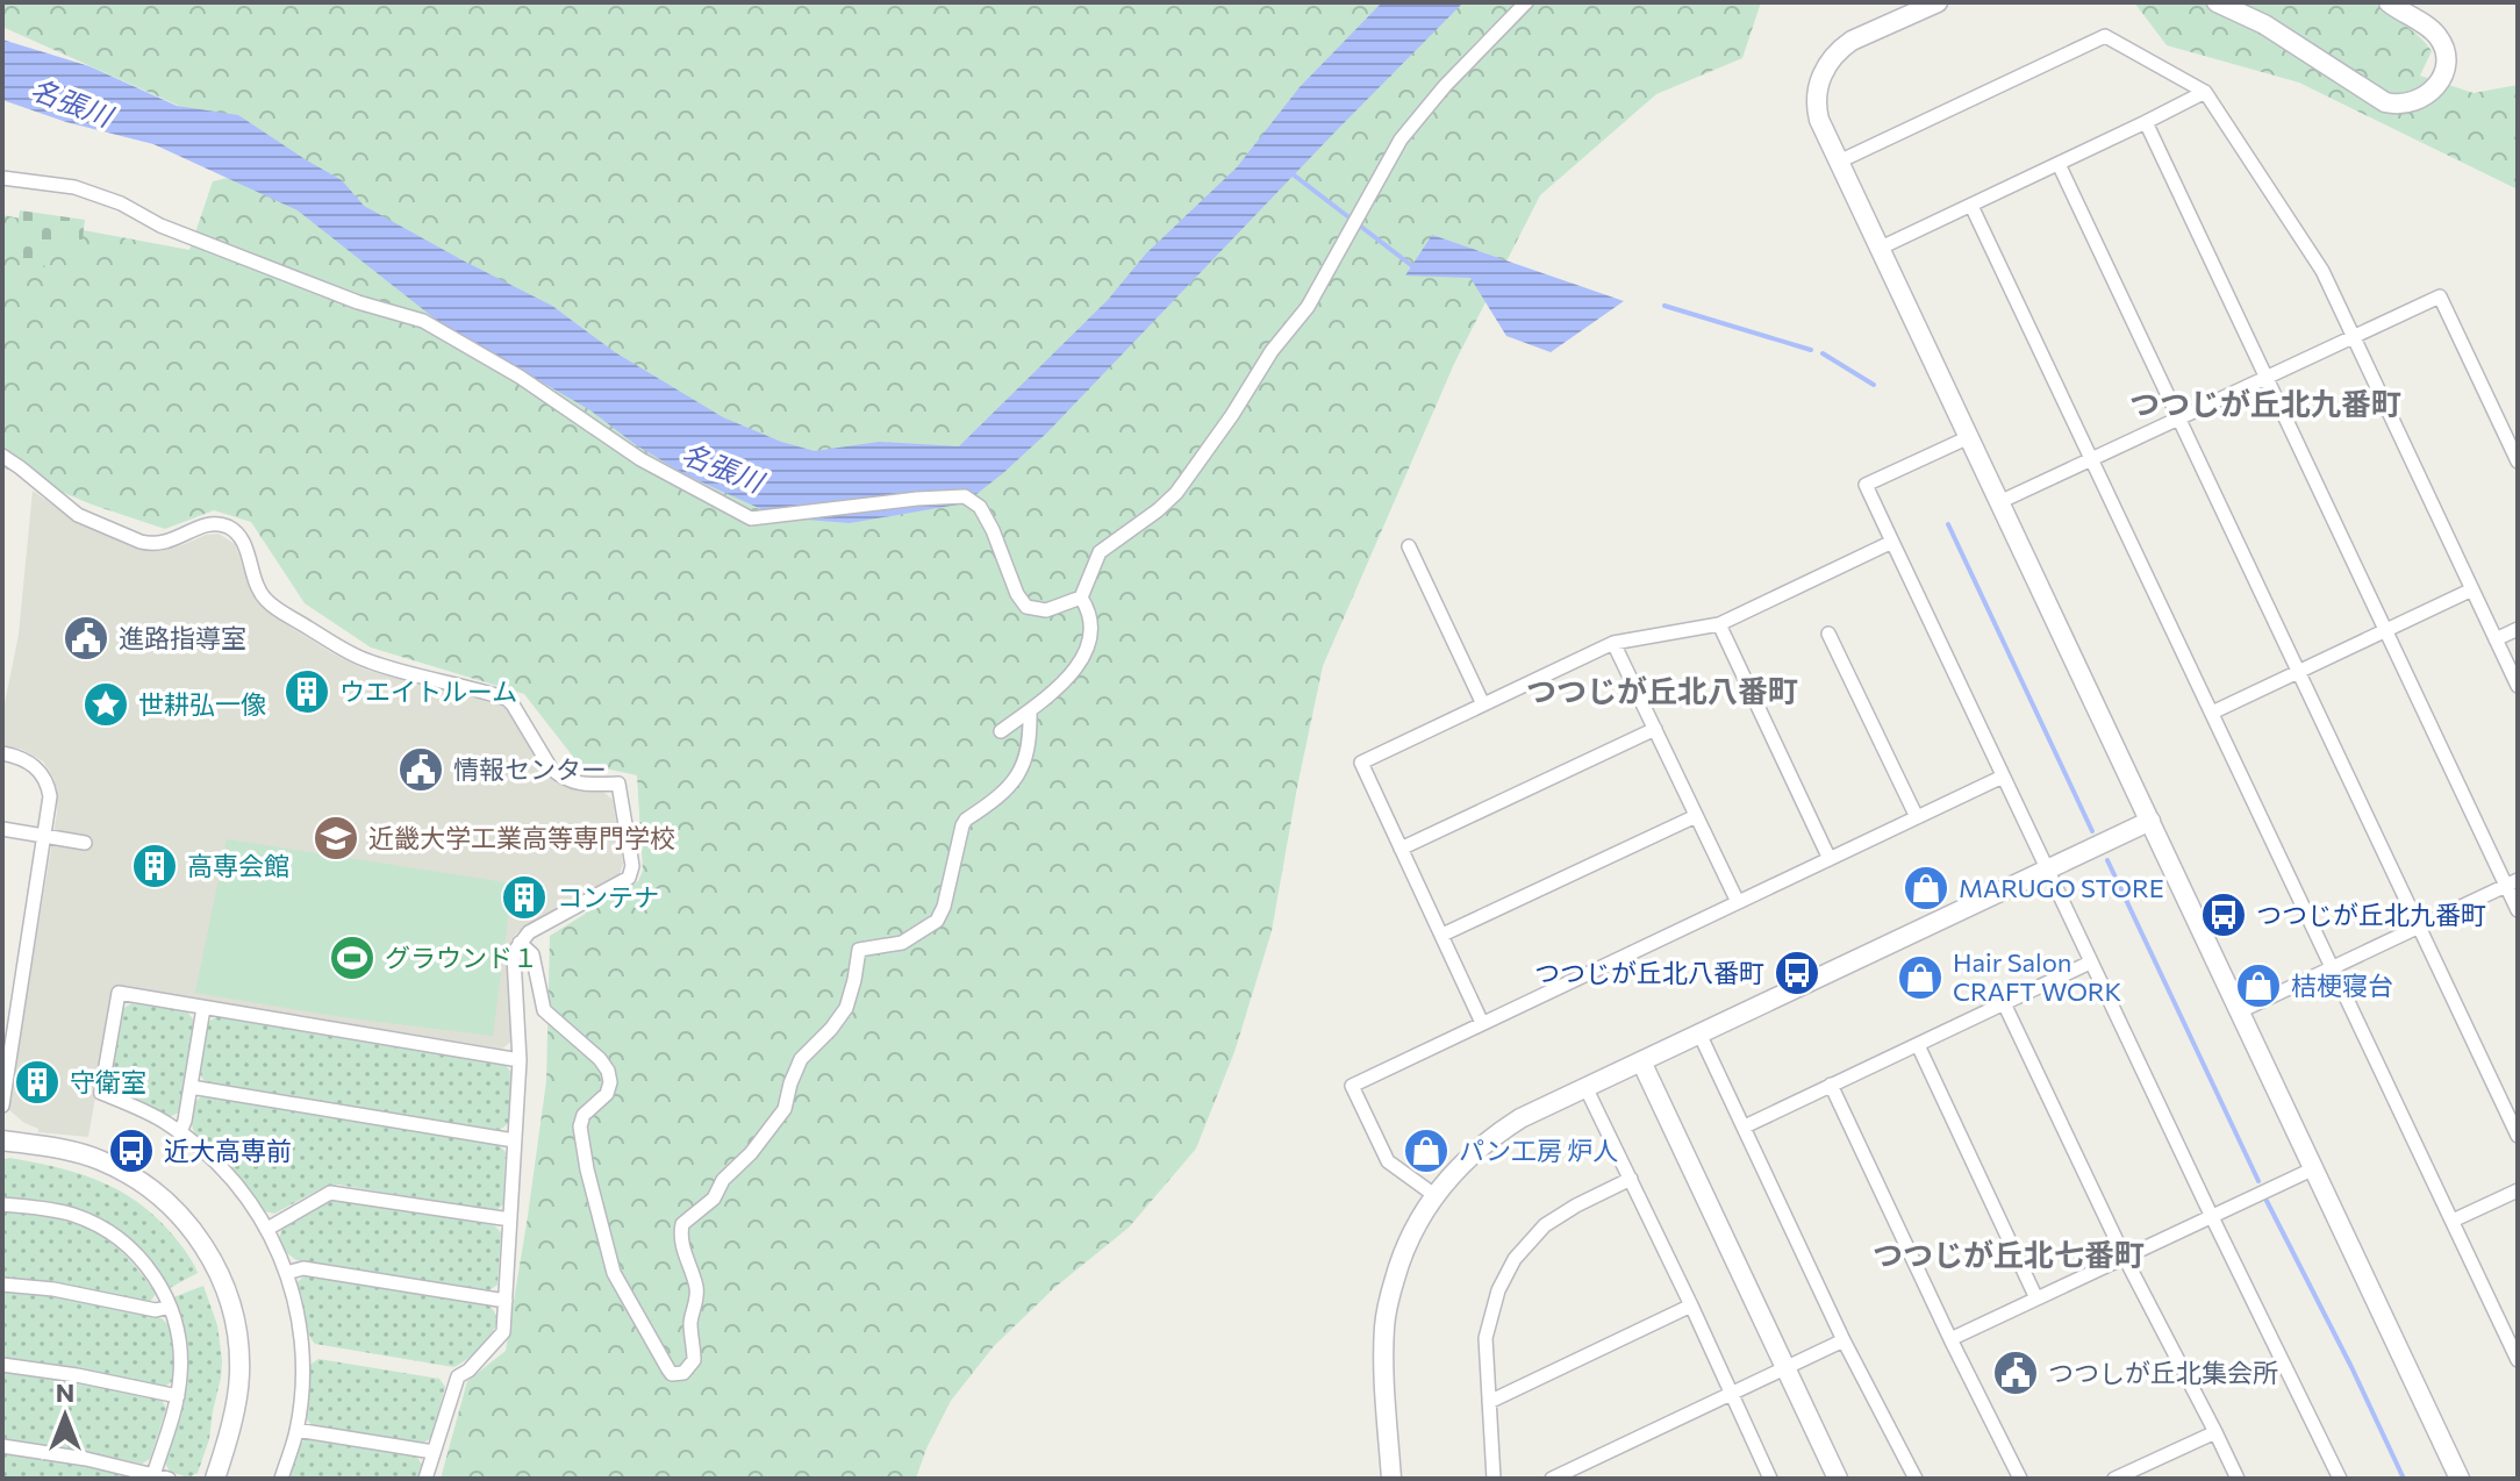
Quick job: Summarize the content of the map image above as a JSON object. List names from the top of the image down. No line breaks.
{"districts":["つつじが丘北九番町","つつじが丘北八番町","つつじが丘北七番町"],"water":["名張川"],"places":{"public building":["進路指導室","情報センター","つつしが丘北集会所"],"building":["ウエイトルーム","高専会館","コンテナ","守衛室"],"place":["世耕弘一像"],"school or university":["近畿大学工業高等専門学校"],"shop":["MARUGO STORE","Hair Salon CRAFT WORK","桔梗寝台","パン工房 炉人"],"bus stop":["つつじが丘北九番町","つつじが丘北八番町","近大高専前"],"sports":["グラウンド１"]},"north":"top"}
